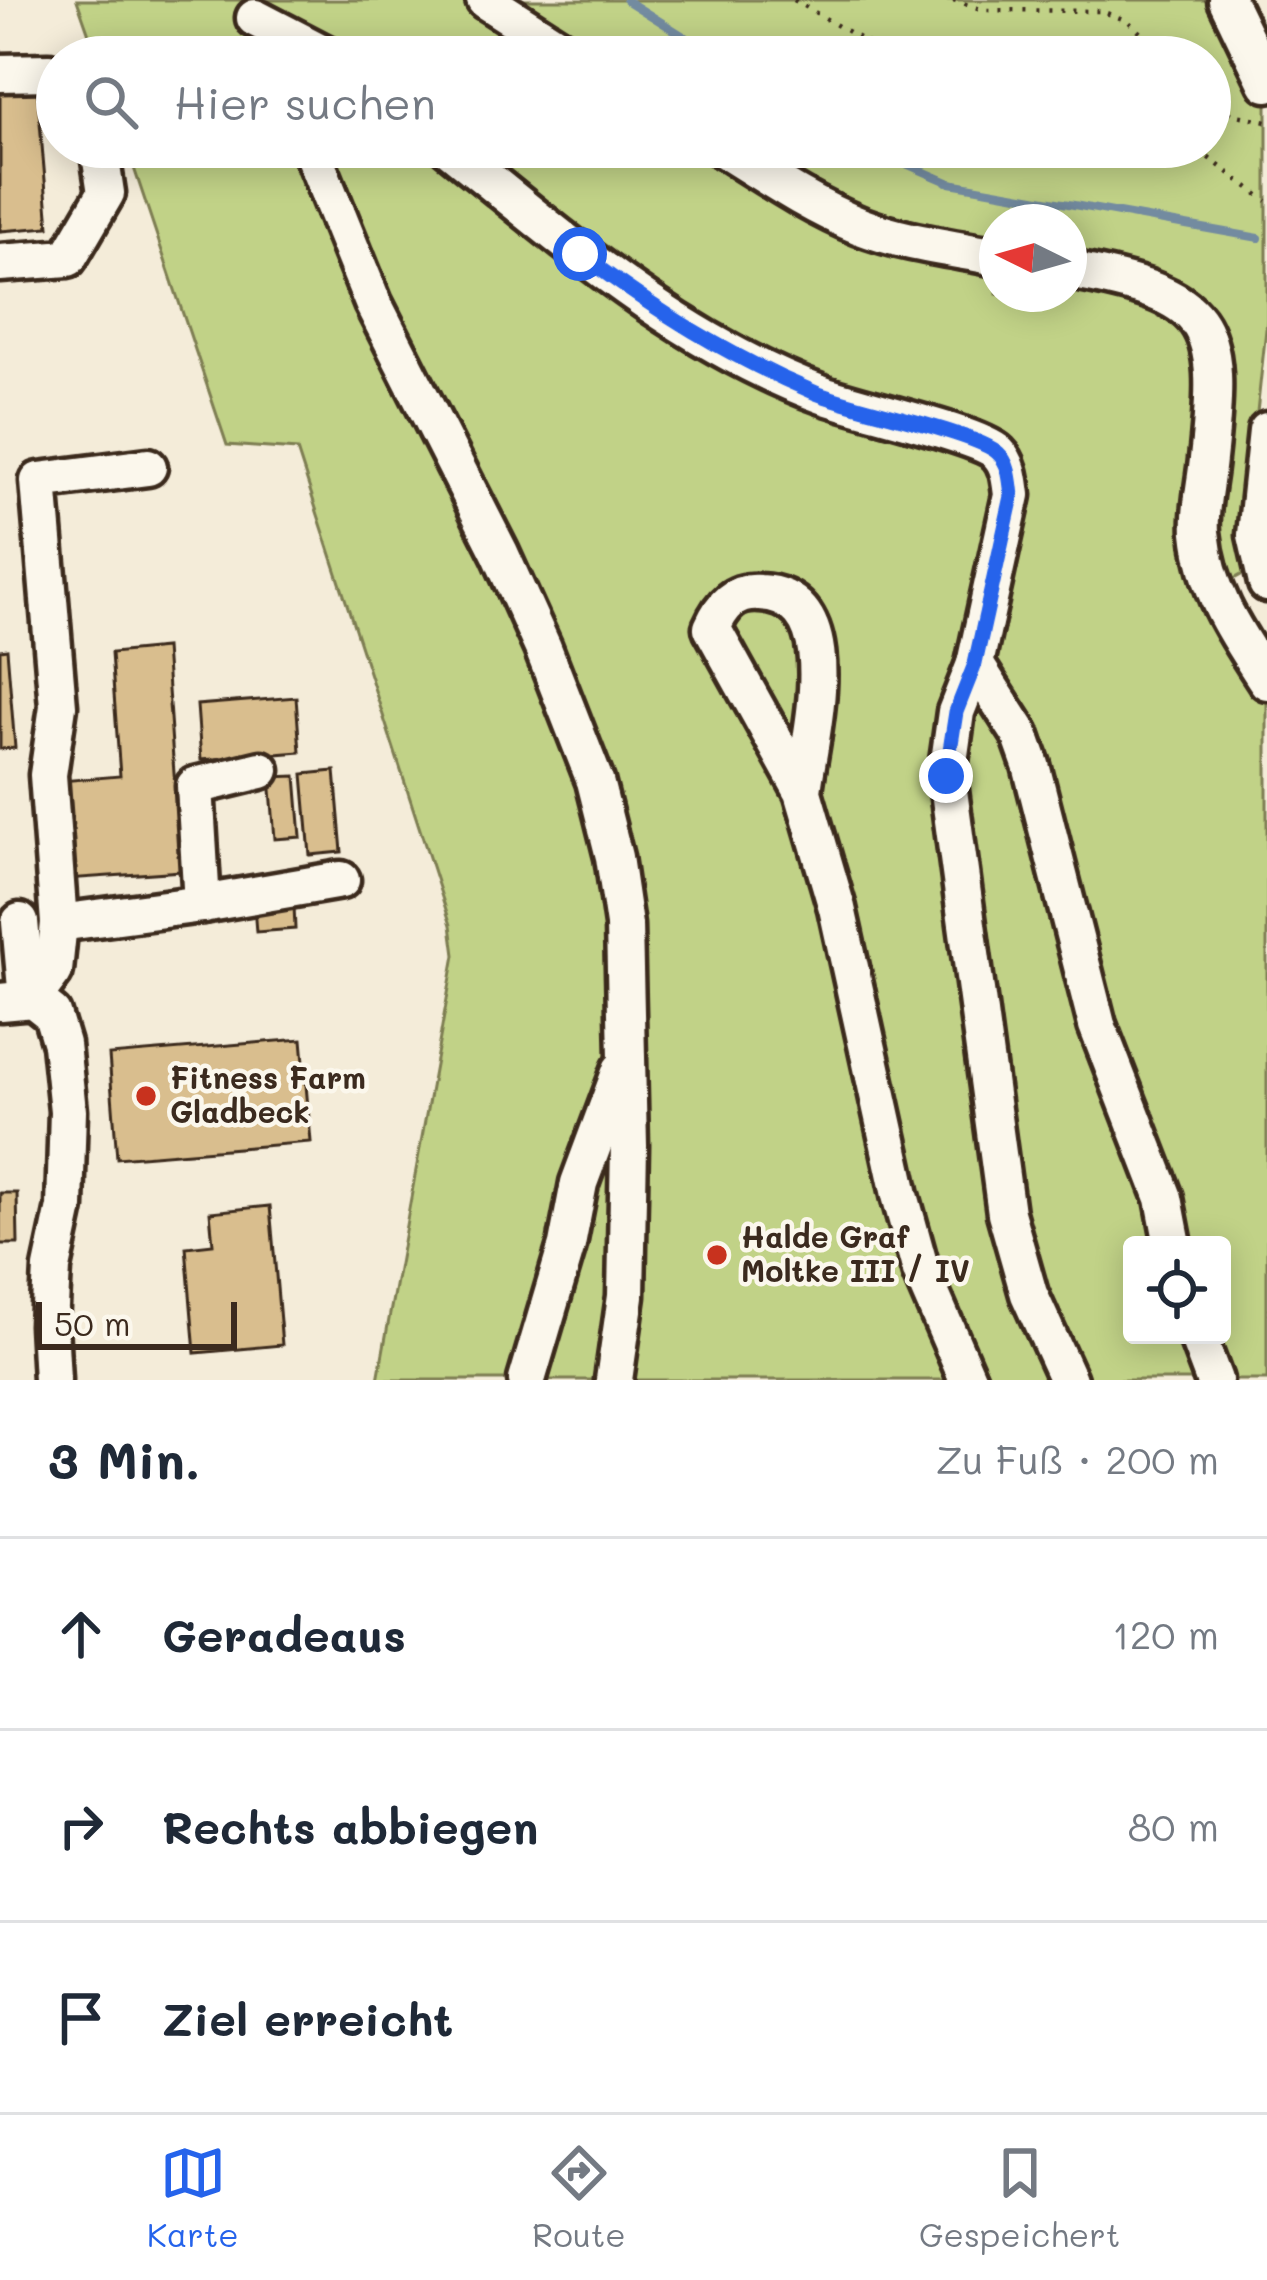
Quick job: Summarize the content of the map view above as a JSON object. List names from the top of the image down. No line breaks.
{"places":["Fitness Farm Gladbeck","Halde Graf Moltke III / IV"],"scale_bar":"50 m","north":"left","page":{"search":"Hier suchen","scale":"50 m","heading":["3 Min.","Zu Fuß · 200 m"],"list":[["Geradeaus","120 m"],["Rechts abbiegen","80 m"],"Ziel erreicht"],"nav":["Karte","Route","Gespeichert"]}}
